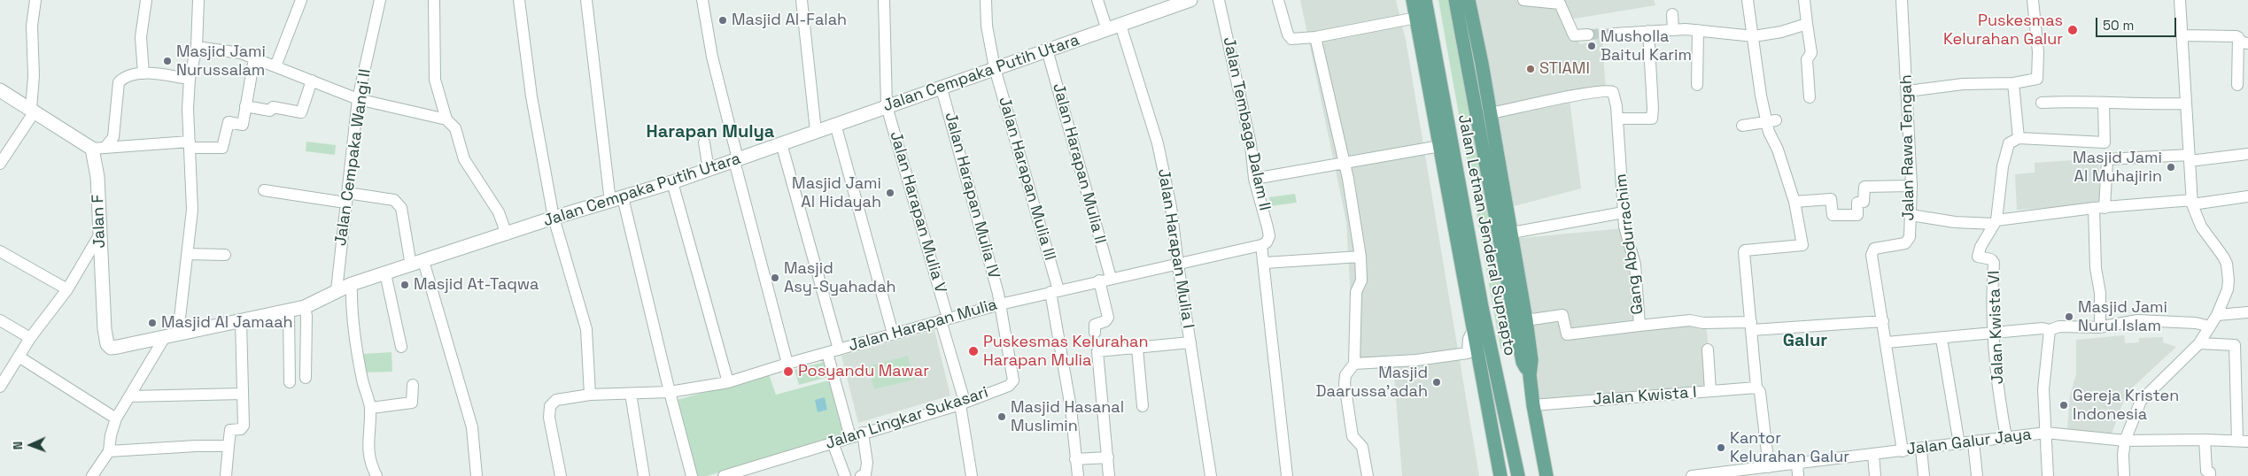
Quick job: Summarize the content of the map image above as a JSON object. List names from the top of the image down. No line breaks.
{"streets":{"main road":["Jalan Letnan Jenderal Suprapto"],"street":["Jalan Cempaka Putih Utara","Jalan Tembaga Dalam II","Jalan Rawa Tengah","Jalan Cempaka Wangi II","Jalan Harapan Mulia II","Jalan Harapan Mulia III","Jalan Harapan Mulia IV","Jalan Harapan Mulia V","Jalan F","Gang Abdurrachim","Jalan Harapan Mulia I","Jalan Harapan Mulia","Jalan Kwista VI","Jalan Kwista I","Jalan Lingkar Sukasari","Jalan Galur Jaya"]},"crossings":[["Jalan Cempaka Putih Utara","Jalan Cempaka Wangi II"],["Jalan Cempaka Putih Utara","Jalan Harapan Mulia II"],["Jalan Cempaka Putih Utara","Jalan Harapan Mulia III"],["Jalan Cempaka Putih Utara","Jalan Harapan Mulia IV"],["Jalan Cempaka Putih Utara","Jalan Harapan Mulia V"],["Jalan Cempaka Putih Utara","Jalan F"],["Jalan Cempaka Putih Utara","Jalan Harapan Mulia I"],["Jalan Rawa Tengah","Gang Abdurrachim"],["Jalan Rawa Tengah","Jalan Galur Jaya"],["Jalan Harapan Mulia II","Jalan Harapan Mulia"],["Jalan Harapan Mulia III","Jalan Harapan Mulia"],["Jalan Harapan Mulia IV","Jalan Harapan Mulia"],["Jalan Harapan Mulia IV","Jalan Lingkar Sukasari"],["Jalan Harapan Mulia V","Jalan Harapan Mulia"],["Jalan Harapan Mulia V","Jalan Lingkar Sukasari"],["Jalan Letnan Jenderal Suprapto","Gang Abdurrachim"],["Jalan Letnan Jenderal Suprapto","Jalan Kwista I"],["Jalan Harapan Mulia I","Jalan Harapan Mulia"],["Jalan Harapan Mulia","Jalan Lingkar Sukasari"],["Jalan Kwista VI","Jalan Galur Jaya"]],"districts":["Harapan Mulya","Galur"],"places":["Masjid Al-Falah","Puskesmas Kelurahan Galur","Musholla Baitul Karim","Masjid Jami Nurussalam","STIAMI","Masjid Jami Al Muhajirin","Masjid Jami Al Hidayah","Masjid Asy-Syahadah","Masjid At-Taqwa","Masjid Jami Nurul Islam","Masjid Al Jamaah","Puskesmas Kelurahan Harapan Mulia","Posyandu Mawar","Masjid Daarussa'adah","Gereja Kristen Indonesia","Masjid Hasanal Muslimin","Kantor Kelurahan Galur"],"scale_bar":"50 m","north":"left"}
